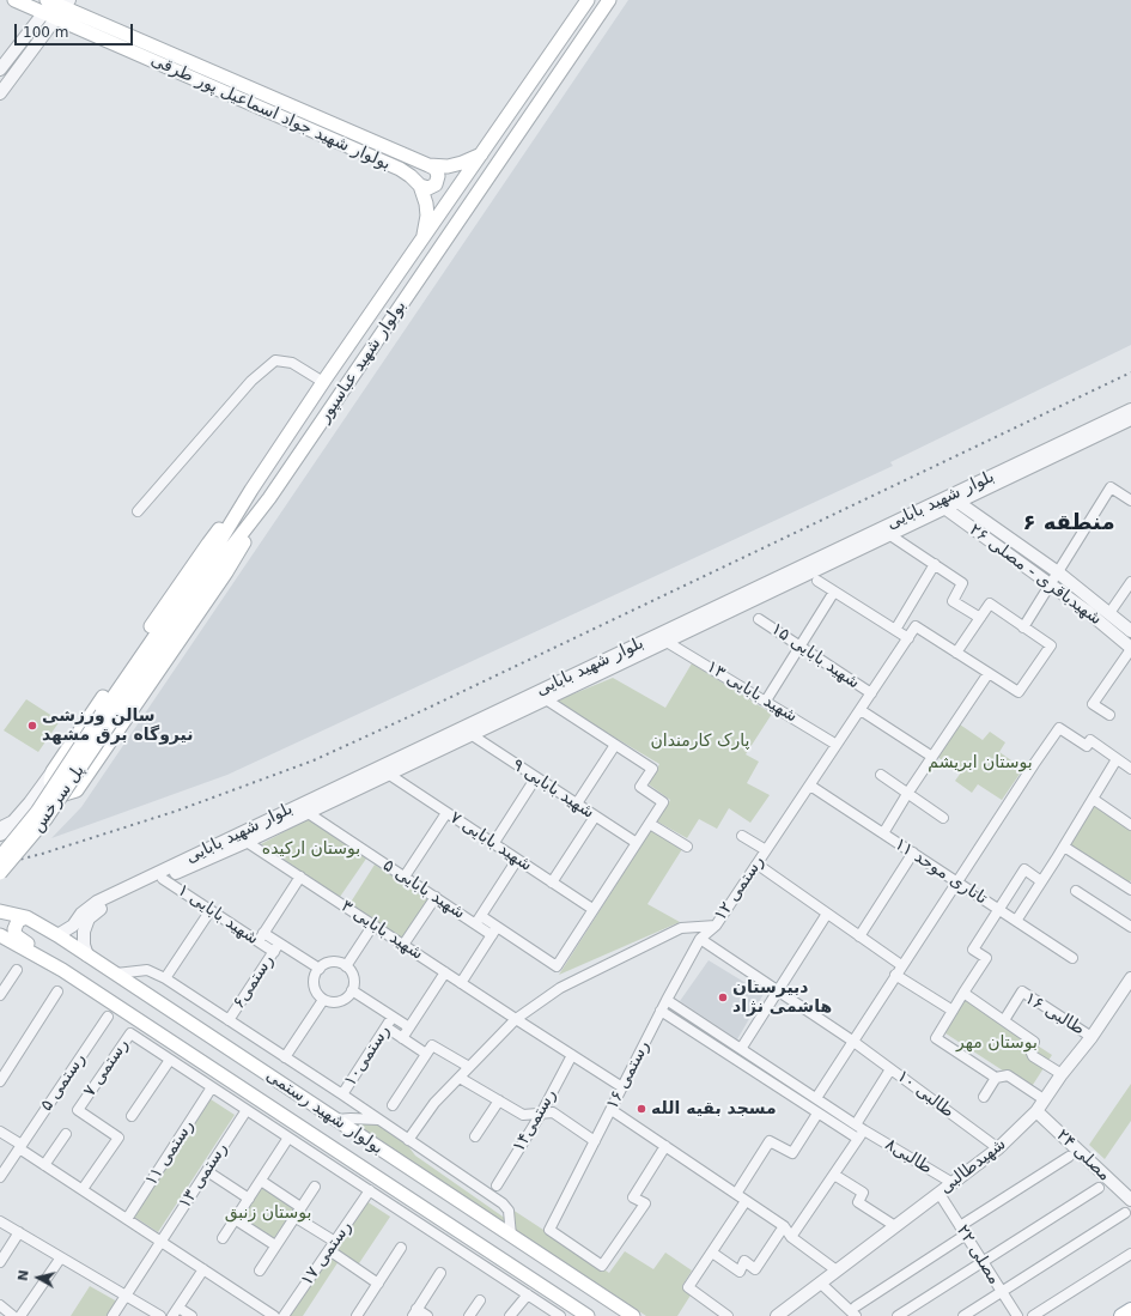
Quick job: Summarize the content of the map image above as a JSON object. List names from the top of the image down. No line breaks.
{"streets":{"main road":["بولوار شهید جواد اسماعیل پور طرقی","بولوار شهید عباسپور","پل سرخس","بولوار شهید رستمی"],"street":["بلوار شهید بابایی","شهیدباقری - مصلی ۲۶","شهید بابایی ۱۵","شهید بابایی ۱۳","شهید بابایی ۹","شهید بابایی ۷","تاتاری موحد ۱۱","رستمی ۱۲","شهید بابایی ۵","شهید بابایی ۱","شهید بابایی ۳","رستمی۶","طالبی ۱۶","رستمی۱۰","رستمی ۷","رستمی ۱۶","رستمی ۵","طالبی ۱۰","رستمی۱۴","رستمی ۱۱","مصلی ۲۴","طالبی۸","شهیدطالبی","رستمی ۱۳","رستمی ۱۷","مصلی ۲۲"]},"crossings":[["بولوار شهید جواد اسماعیل پور طرقی","بولوار شهید عباسپور"],["بولوار شهید عباسپور","پل سرخس"],["بلوار شهید بابایی","شهیدباقری - مصلی ۲۶"],["بلوار شهید بابایی","شهید بابایی ۱۳"],["بلوار شهید بابایی","شهید بابایی ۹"],["بلوار شهید بابایی","شهید بابایی ۷"],["بلوار شهید بابایی","شهید بابایی ۵"],["بلوار شهید بابایی","شهید بابایی ۱"],["بلوار شهید بابایی","شهید بابایی ۳"],["بلوار شهید بابایی","بولوار شهید رستمی"],["شهید بابایی ۱۵","رستمی ۱۲"],["شهید بابایی ۱۳","رستمی ۱۲"],["شهید بابایی ۷","شهید بابایی ۵"],["تاتاری موحد ۱۱","رستمی ۱۲"],["رستمی ۱۲","شهید بابایی ۳"],["رستمی ۱۲","رستمی ۱۶"],["شهید بابایی ۱","رستمی۶"],["شهید بابایی ۳","رستمی ۱۶"],["شهید بابایی ۳","رستمی۱۴"],["طالبی ۱۶","شهیدطالبی"],["رستمی ۱۶","طالبی ۱۰"],["رستمی ۱۶","طالبی۸"],["طالبی ۱۰","شهیدطالبی"],["مصلی ۲۴","شهیدطالبی"],["طالبی۸","شهیدطالبی"],["شهیدطالبی","مصلی ۲۲"]],"districts":["منطقه ۶"],"parks":["پارک کارمندان","بوستان ابریشم","بوستان ارکیده","بوستان مهر","بوستان زنبق"],"places":["سالن ورزشی نیروگاه برق مشهد","دبیرستان هاشمی نژاد","مسجد بقیه الله"],"scale_bar":"100 m","north":"left"}
